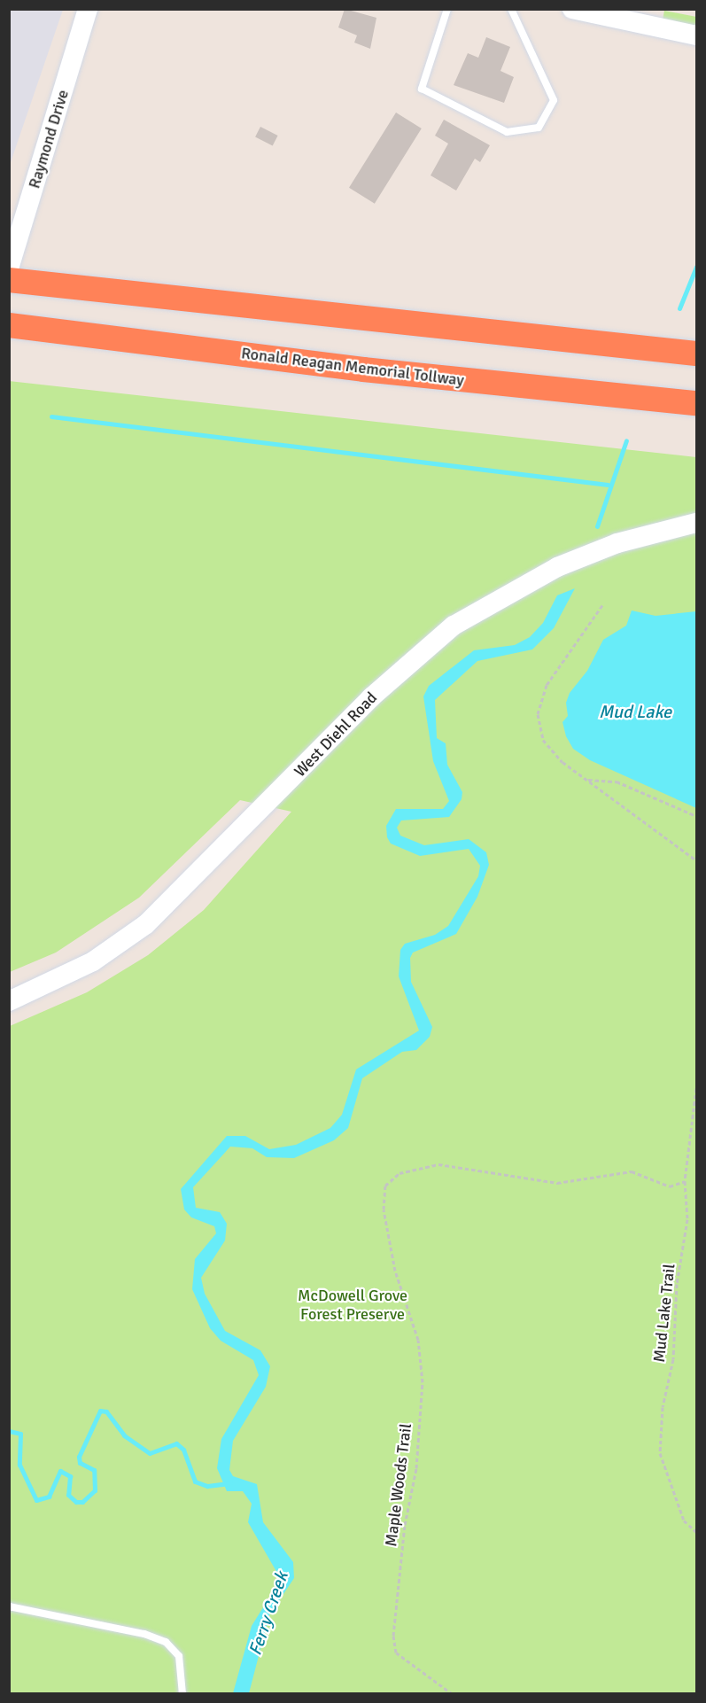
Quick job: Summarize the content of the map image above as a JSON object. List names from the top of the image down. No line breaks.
{"streets":{"highway":["Ronald Reagan Memorial Tollway"],"street":["Raymond Drive","West Diehl Road"],"path":["Mud Lake Trail","Maple Woods Trail"]},"crossings":[["Mud Lake Trail","Maple Woods Trail"]],"water":["Mud Lake","Ferry Creek"],"parks":["McDowell Grove Forest Preserve"]}
